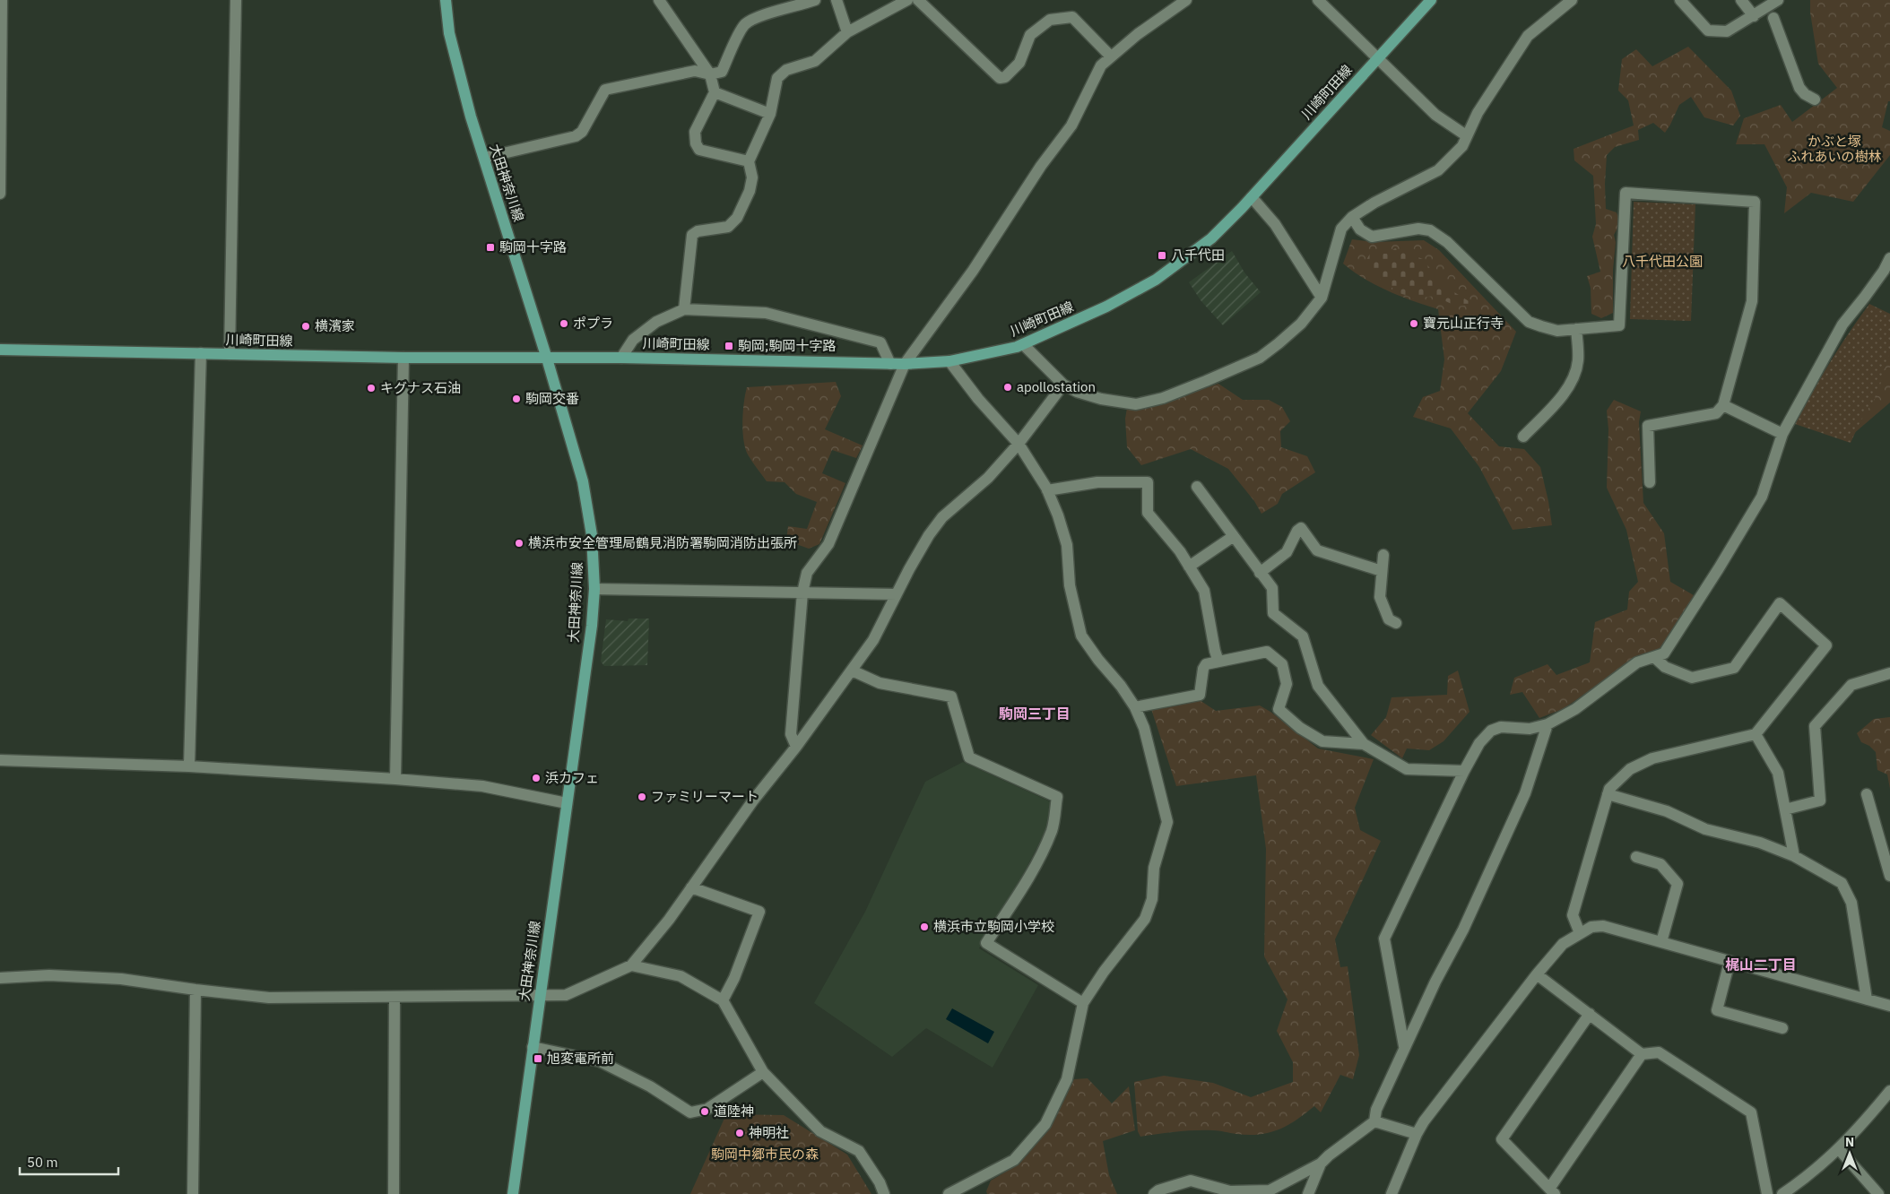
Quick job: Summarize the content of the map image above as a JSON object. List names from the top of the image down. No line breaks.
{"streets":{"main road":["川崎町田線","大田神奈川線"]},"crossings":[["川崎町田線","大田神奈川線"]],"districts":["駒岡三丁目","梶山二丁目"],"parks":["かぶと塚 ふれあいの樹林","八千代田公園","駒岡中郷市民の森"],"places":{"transit":["駒岡十字路","八千代田","駒岡;駒岡十字路","旭変電所前"],"other":["ポプラ","寶元山正行寺","横濱家","apollostation","キグナス石油","駒岡交番","横浜市安全管理局鶴見消防署駒岡消防出張所","浜カフェ","ファミリーマート","横浜市立駒岡小学校","道陸神","神明社"]},"scale_bar":"50 m","north":"top"}
